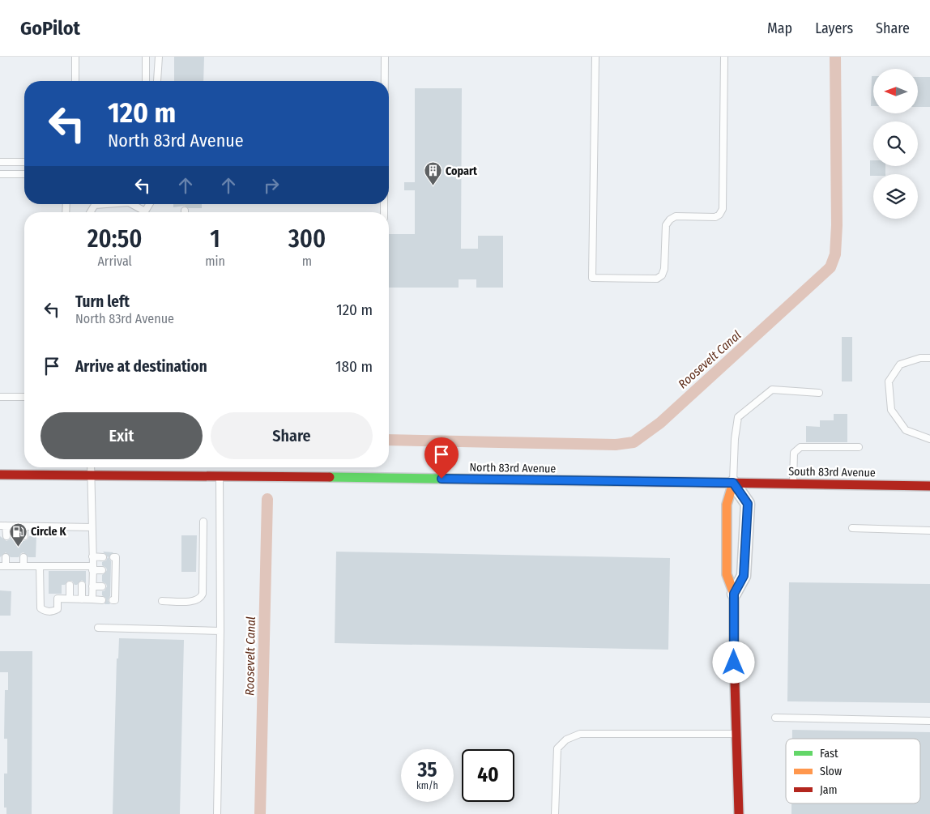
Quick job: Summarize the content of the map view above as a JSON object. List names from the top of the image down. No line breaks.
{"streets":{"main road":["North 83rd Avenue","South 83rd Avenue"]},"crossings":[["North 83rd Avenue","South 83rd Avenue"]],"water":["Roosevelt Canal"],"places":{"building":["Copart"],"fuel station":["Circle K"]},"legend":["Fast","Slow","Jam"],"north":"left","page":{"header":"GoPilot","nav":["Map","Layers","Share"],"turn":["120 m","North 83rd Avenue"],"eta":["20:50","Arrival","1","min","300","m"],"list":[{"name":"Turn left","note":"North 83rd Avenue","value":"120 m"},{"name":"Arrive at destination","value":"180 m"}],"buttons":["Exit","Share"],"speed":"35 km/h","limit":"40"}}
